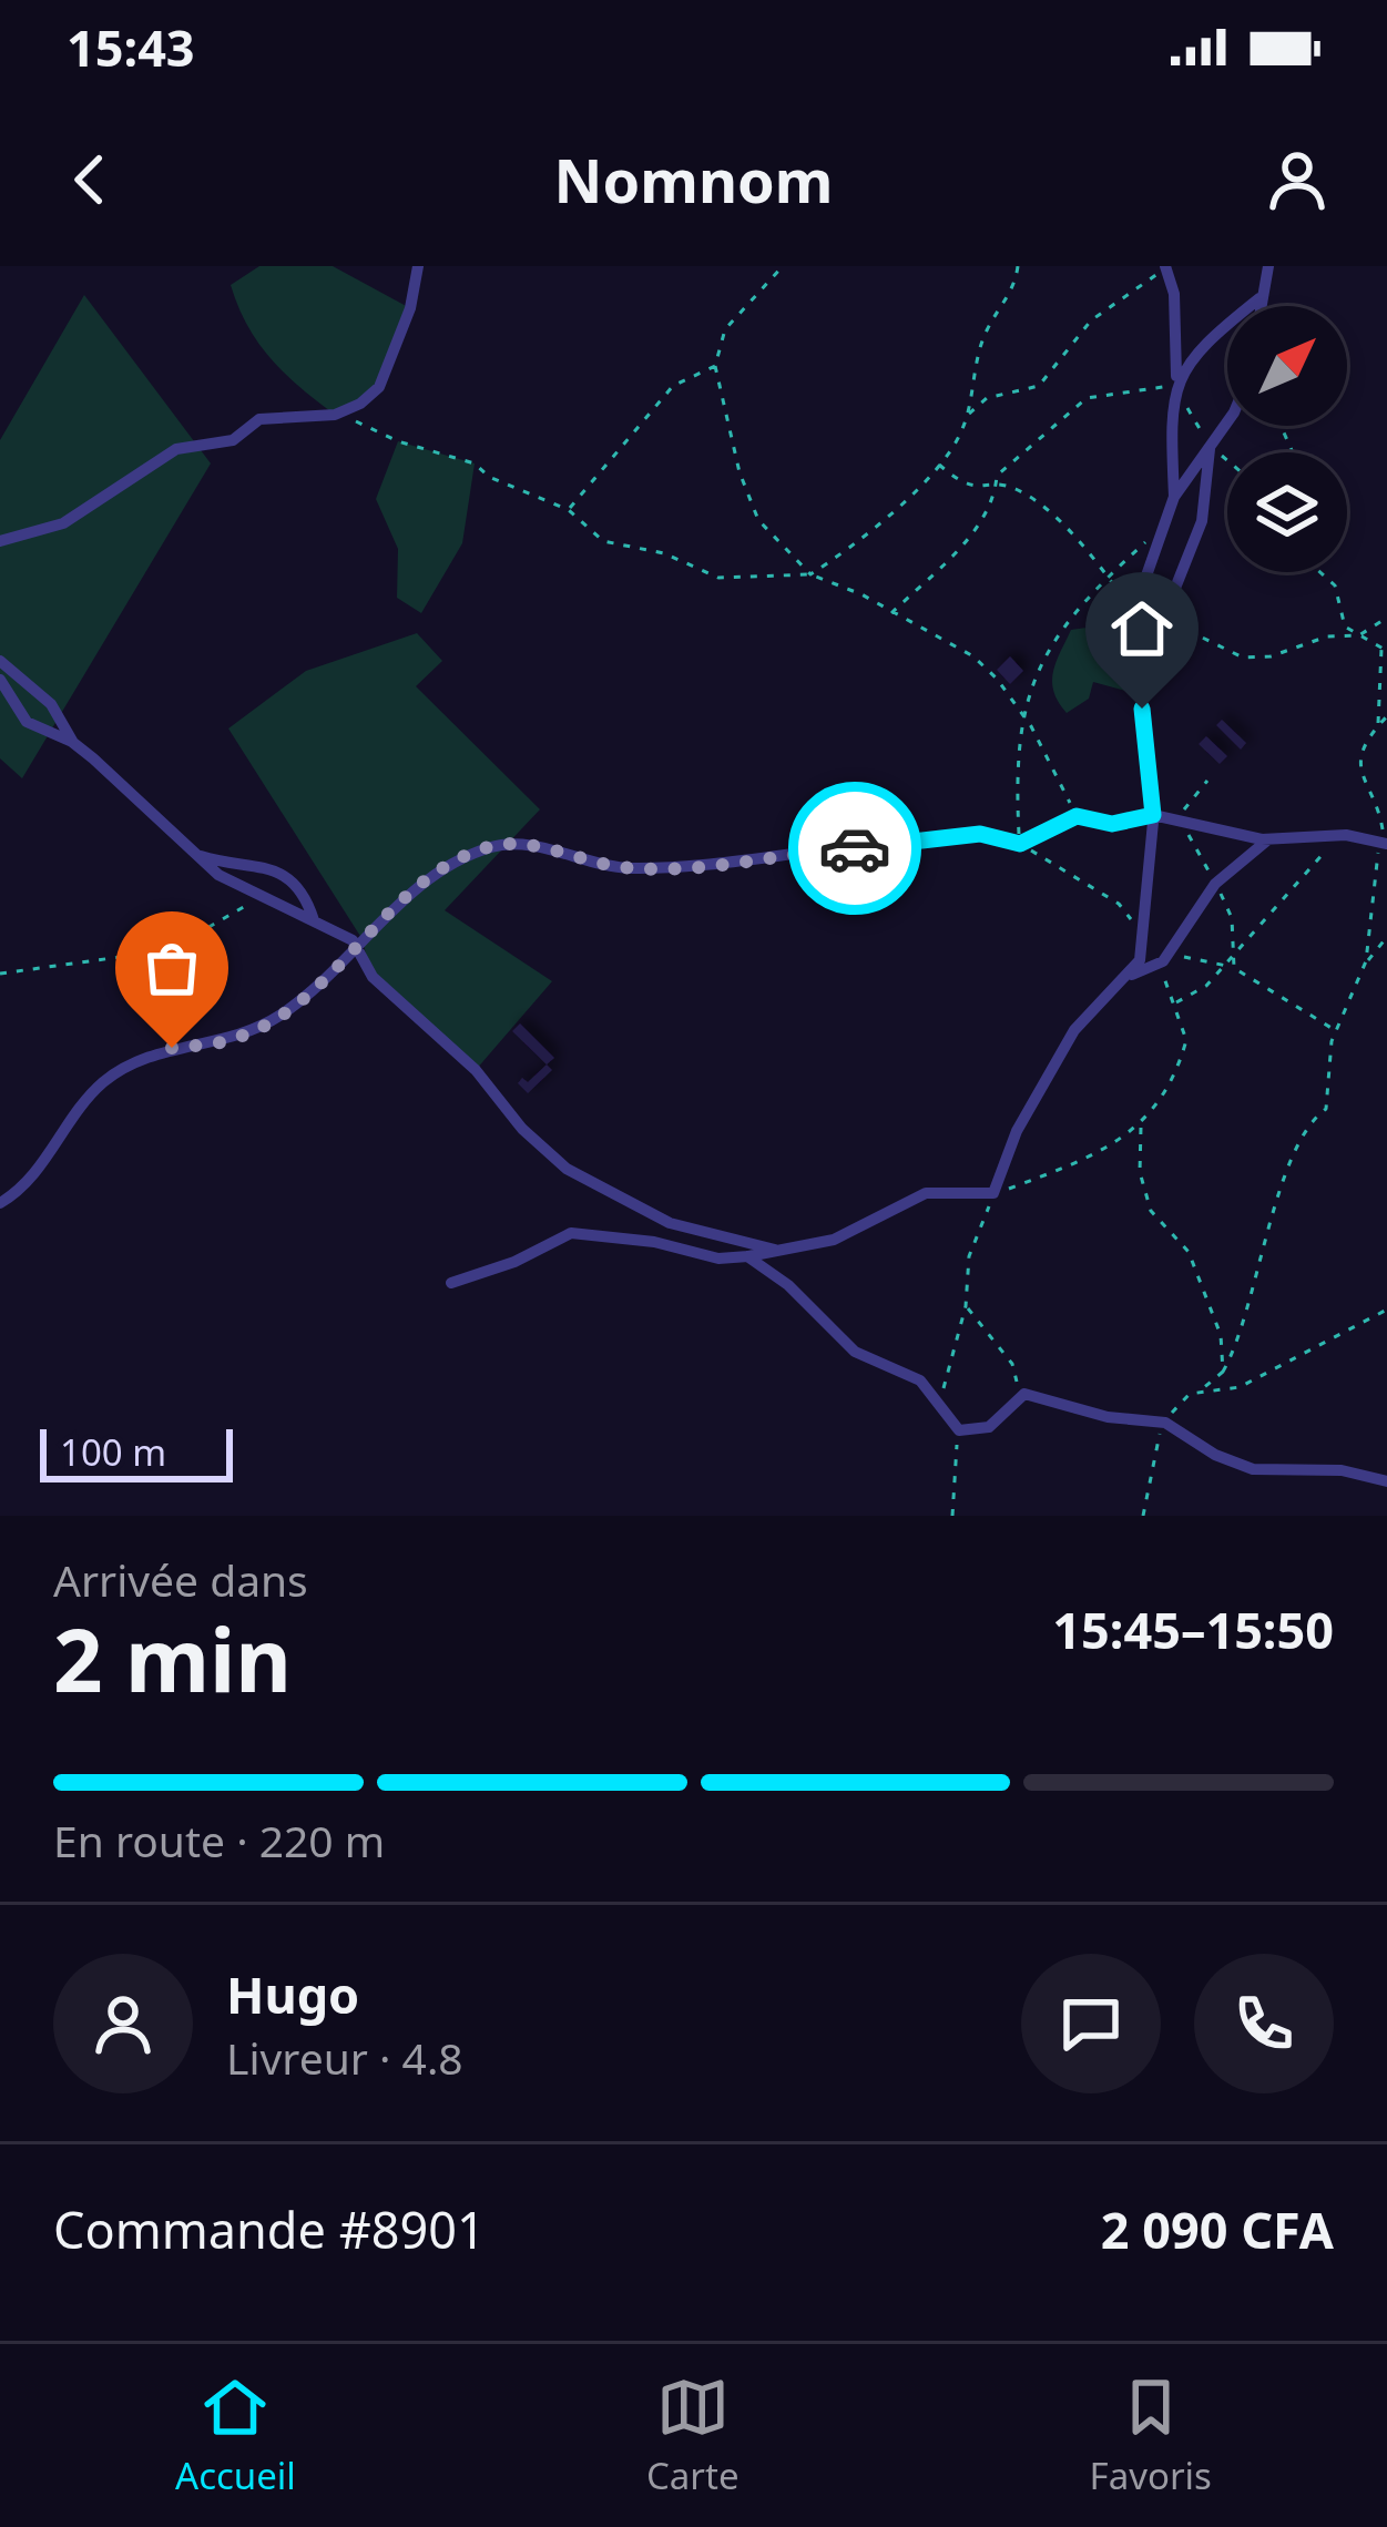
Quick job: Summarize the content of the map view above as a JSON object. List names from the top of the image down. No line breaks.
{"scale_bar":"100 m","north":"top right","page":{"status":"15:43","header":"Nomnom","scale":"100 m","heading":["2 min","Arrivée dans","15:45–15:50"],"panel":["Hugo","Livreur · 4.8","Commande #8901","2 090 CFA"],"bar":"En route · 220 m","tabs":["Accueil","Carte","Favoris"]}}
